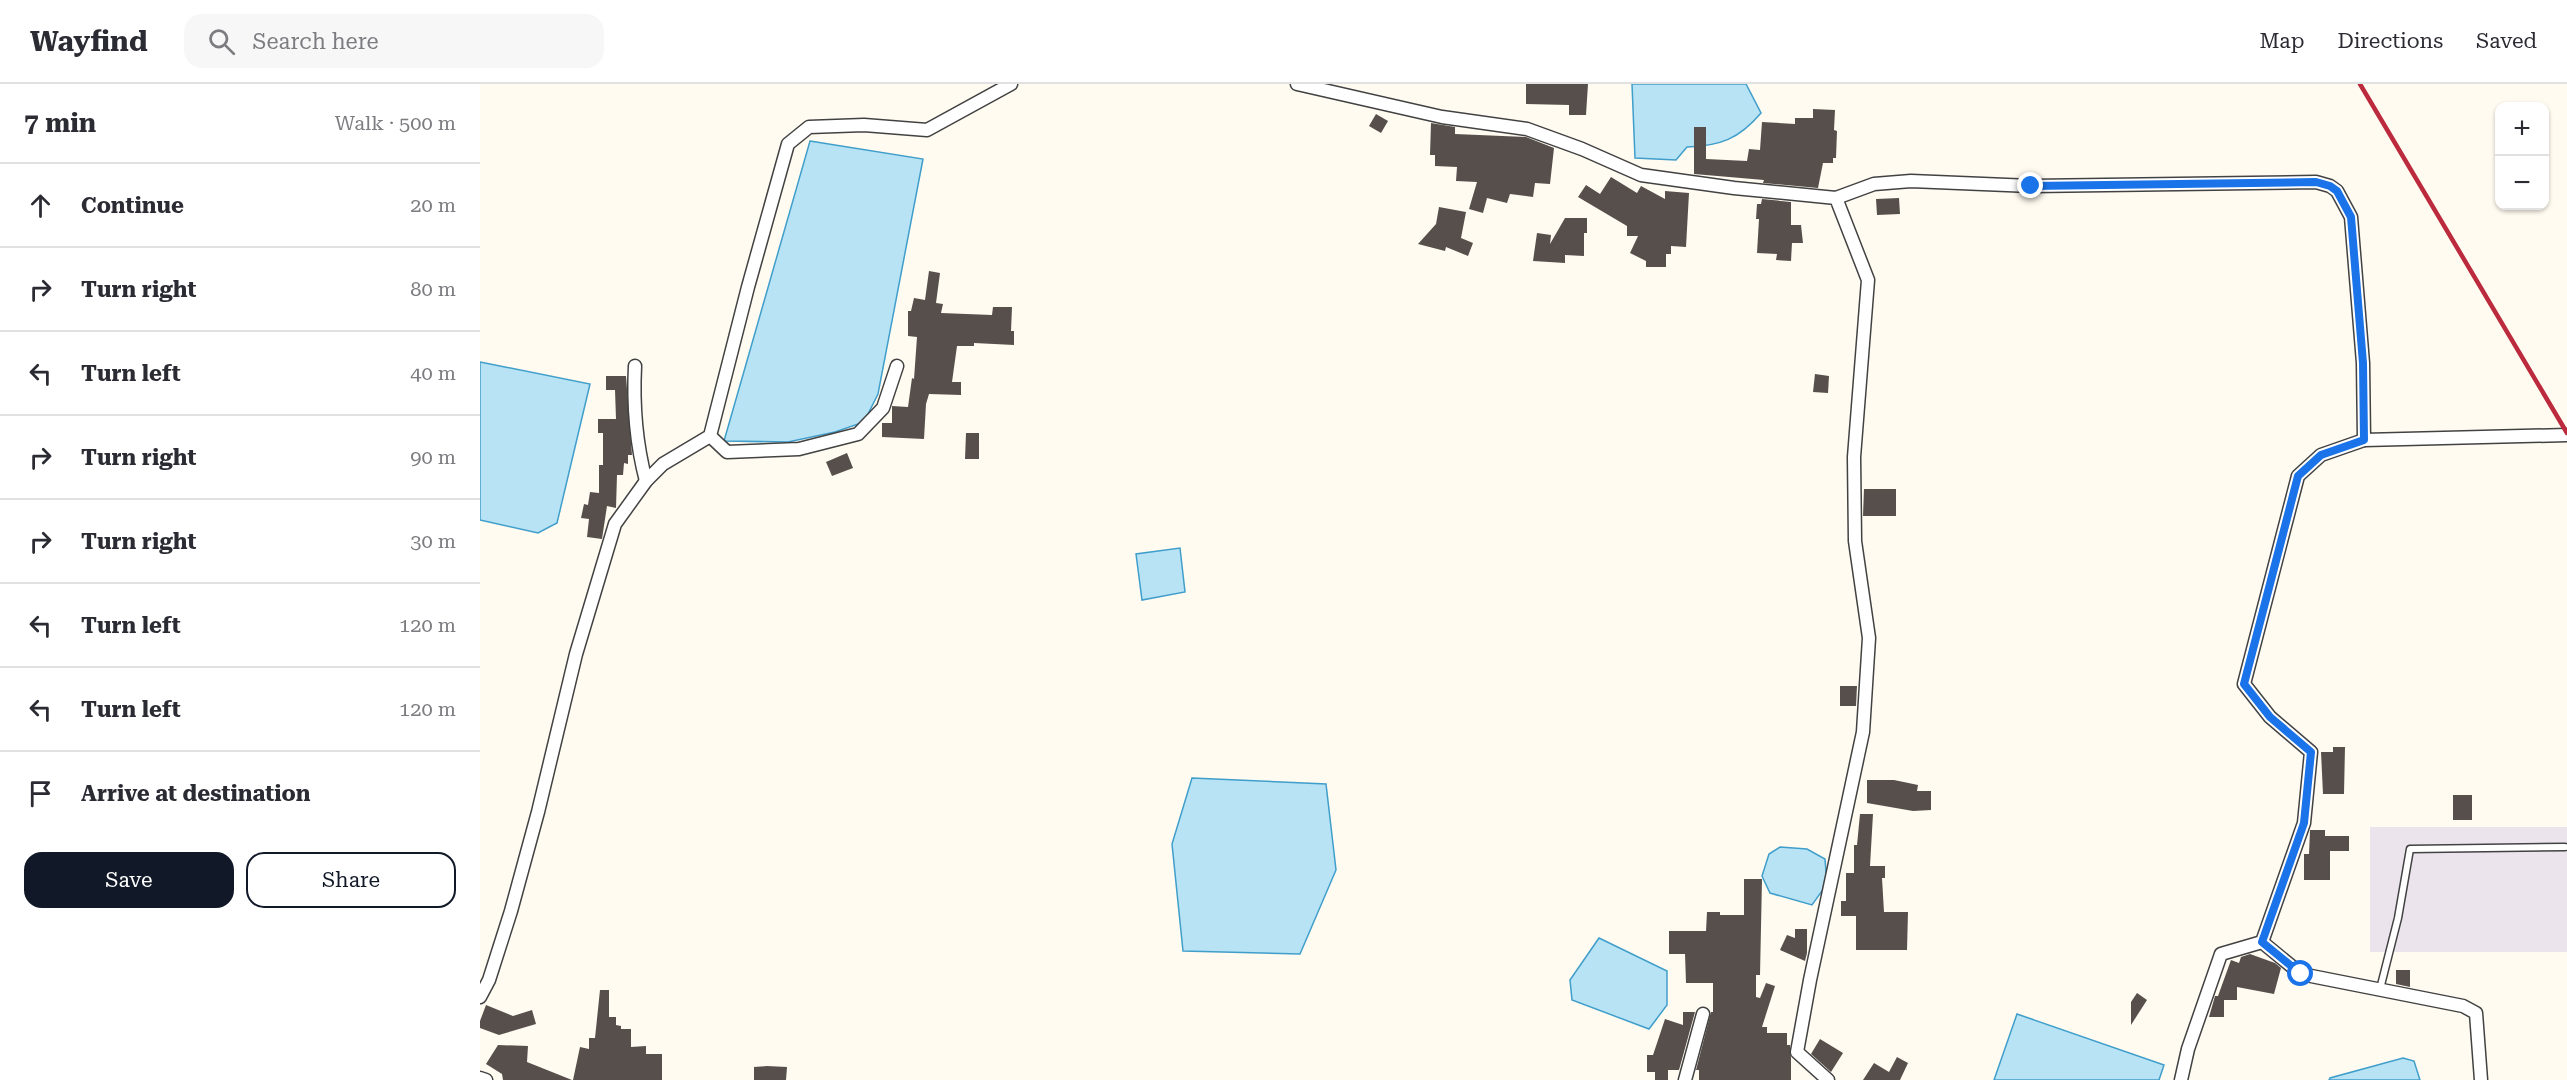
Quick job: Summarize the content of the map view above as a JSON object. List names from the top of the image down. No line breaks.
{"page":{"header":"Wayfind","search":"Search here","nav":["Map","Directions","Saved"],"heading":["7 min","Walk · 500 m"],"map_buttons":["+","−"],"list":[["Continue","20 m"],["Turn right","80 m"],["Turn left","40 m"],["Turn right","90 m"],["Turn right","30 m"],["Turn left","120 m"],["Turn left","120 m"],"Arrive at destination"],"buttons":["Save","Share"]}}
